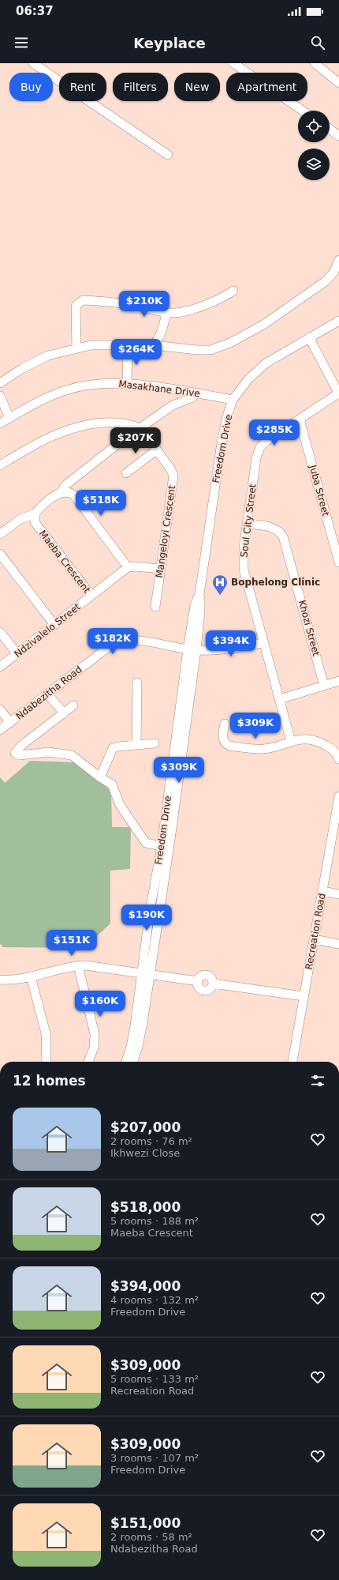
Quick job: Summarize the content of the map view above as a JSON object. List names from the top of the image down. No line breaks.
{"streets":{"street":["Masakhane Drive","Freedom Drive","Juba Street","Soul City Street","Mangeloyi Crescent","Maeba Crescent","Khozi Street","Ndzivalelo Street","Ndabezitha Road","Recreation Road"]},"crossings":[["Masakhane Drive","Freedom Drive"],["Freedom Drive","Ndabezitha Road"],["Juba Street","Soul City Street"],["Soul City Street","Khozi Street"],["Soul City Street","Ndabezitha Road"],["Maeba Crescent","Ndzivalelo Street"]],"places":{"hospital":["Bophelong Clinic"]},"page":{"status":"06:37","header":"Keyplace","chip":["Buy","Rent","Filters","New","Apartment"],"price":["$210K","$264K","$285K","$207K","$518K","$182K","$394K","$309K","$309K","$190K","$151K","$160K"],"heading":"12 homes","list":[{"name":"$207,000","note":"2 rooms · 76 m² · Ikhwezi Close"},{"name":"$518,000","note":"5 rooms · 188 m² · Maeba Crescent"},{"name":"$394,000","note":"4 rooms · 132 m² · Freedom Drive"},{"name":"$309,000","note":"5 rooms · 133 m² · Recreation Road"},{"name":"$309,000","note":"3 rooms · 107 m² · Freedom Drive"},{"name":"$151,000","note":"2 rooms · 58 m² · Ndabezitha Road"}]}}
